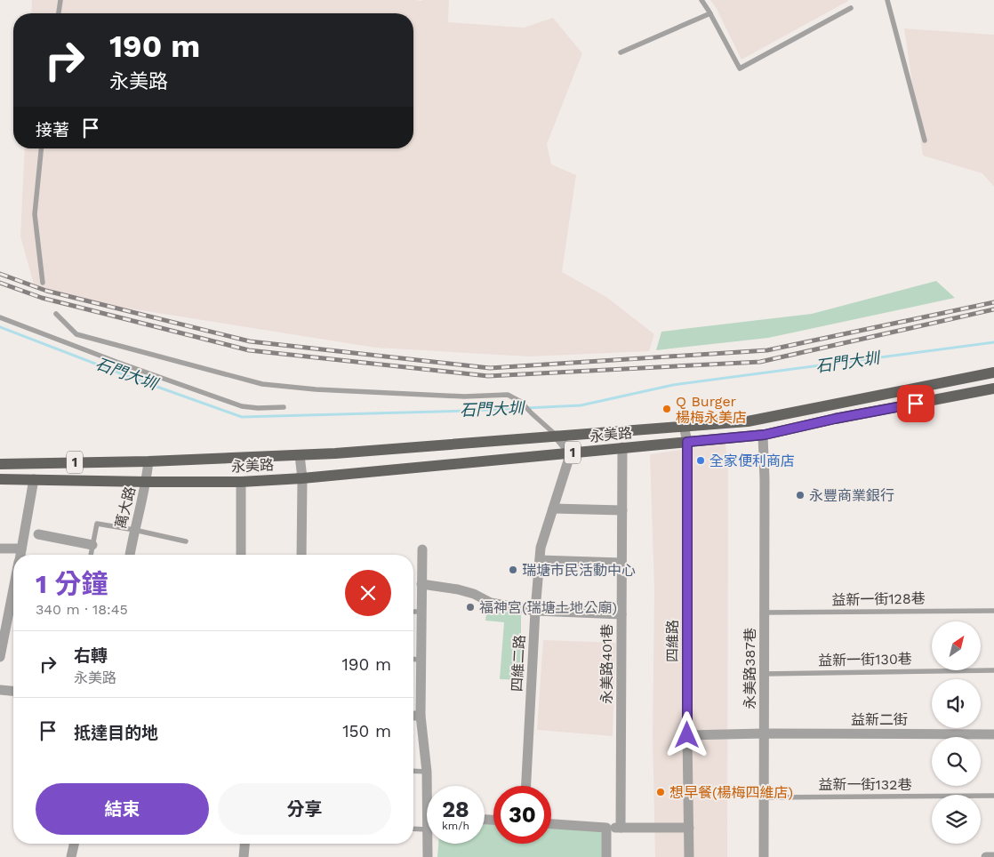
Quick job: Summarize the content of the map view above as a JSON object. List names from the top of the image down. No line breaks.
{"streets":{"main road":["永美路","1"],"street":["萬大路","四維路","四維二路","永美路401巷","永美路387巷","益新二街"],"lane":["益新一街128巷","益新一街130巷","益新一街132巷"]},"crossings":[["永美路","1"],["永美路","萬大路"],["永美路","四維路"],["永美路","四維二路"],["永美路","永美路401巷"],["永美路","永美路387巷"],["1","萬大路"],["益新一街128巷","永美路387巷"],["四維路","益新二街"],["益新一街130巷","永美路387巷"],["永美路387巷","益新二街"],["永美路387巷","益新一街132巷"]],"water":["石門大圳"],"places":["Q Burger 楊梅永美店","全家便利商店","永豐商業銀行","瑞塘市民活動中心","福神宮(瑞塘土地公廟)","想早餐(楊梅四維店)"],"north":"top right","page":{"turn":["190 m","永美路"],"then":"接著","heading":["1 分鐘","340 m · 18:45"],"list":[{"name":"右轉","note":"永美路","value":"190 m"},{"name":"抵達目的地","value":"150 m"}],"buttons":["結束","分享"],"speed":"28 km/h","limit":"30"}}
